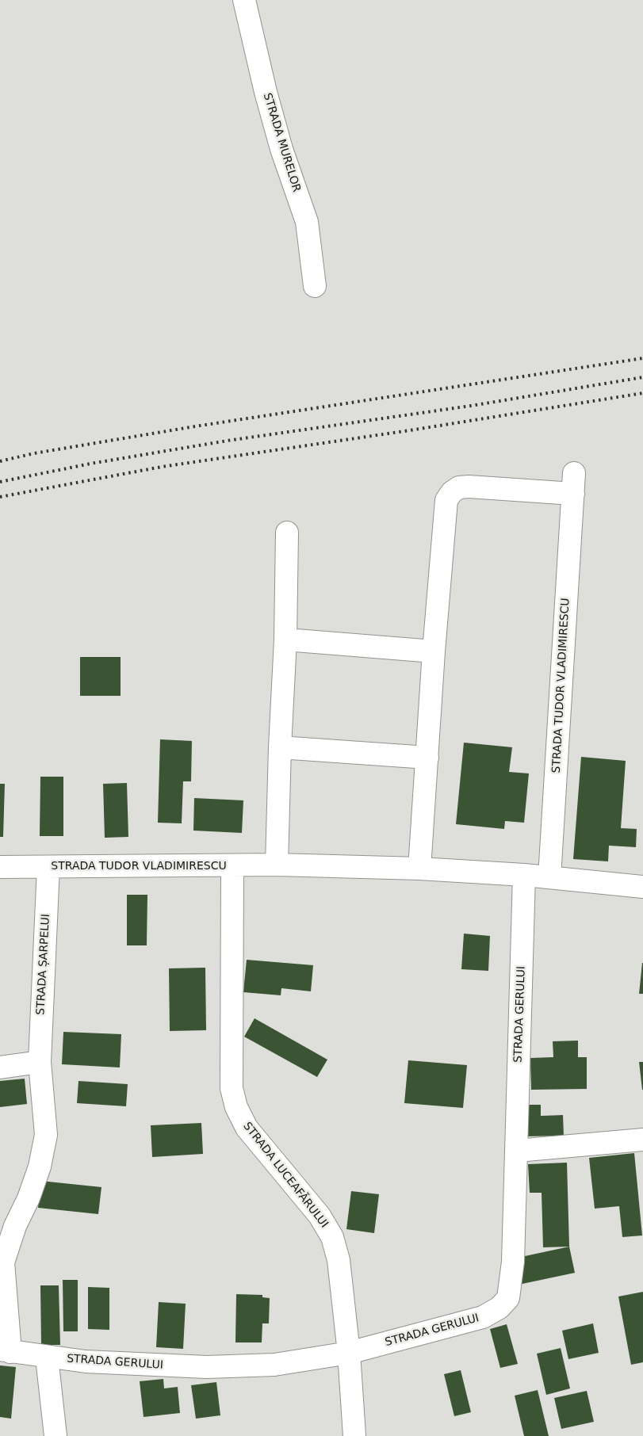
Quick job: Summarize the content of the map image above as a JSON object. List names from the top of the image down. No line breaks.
{"streets":{"street":["STRADA MURELOR","STRADA TUDOR VLADIMIRESCU","STRADA ȘARPELUI","STRADA GERULUI","STRADA LUCEAFĂRULUI"]},"crossings":[["STRADA TUDOR VLADIMIRESCU","STRADA ȘARPELUI"],["STRADA TUDOR VLADIMIRESCU","STRADA GERULUI"],["STRADA TUDOR VLADIMIRESCU","STRADA LUCEAFĂRULUI"],["STRADA ȘARPELUI","STRADA GERULUI"],["STRADA GERULUI","STRADA LUCEAFĂRULUI"]]}
